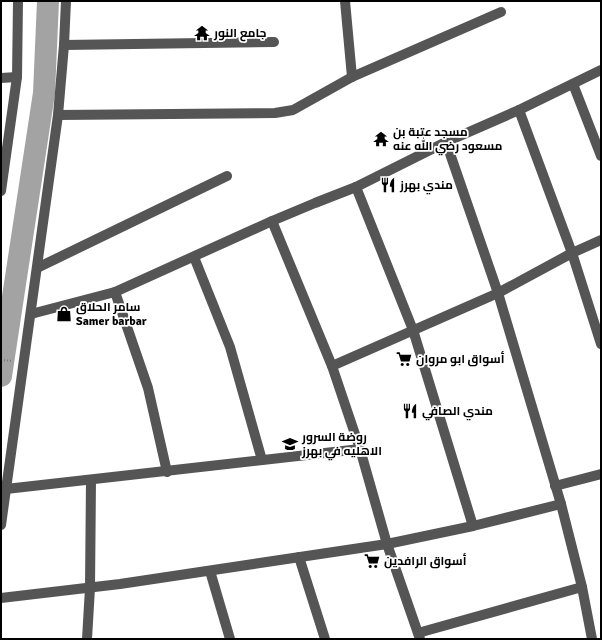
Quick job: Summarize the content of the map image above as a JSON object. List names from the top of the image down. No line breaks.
{"places":{"temple":["جامع النور","مسجد عتبة بن مسعود رضي الله عنه"],"restaurant":["مندي بهرز","مندي الصافي"],"shop":["سامر الحلاق Samer barbar"],"supermarket":["أسواق ابو مروان","أسواق الرافدين"],"school or university":["روضة السرور الاهليه في بهرز"]}}
